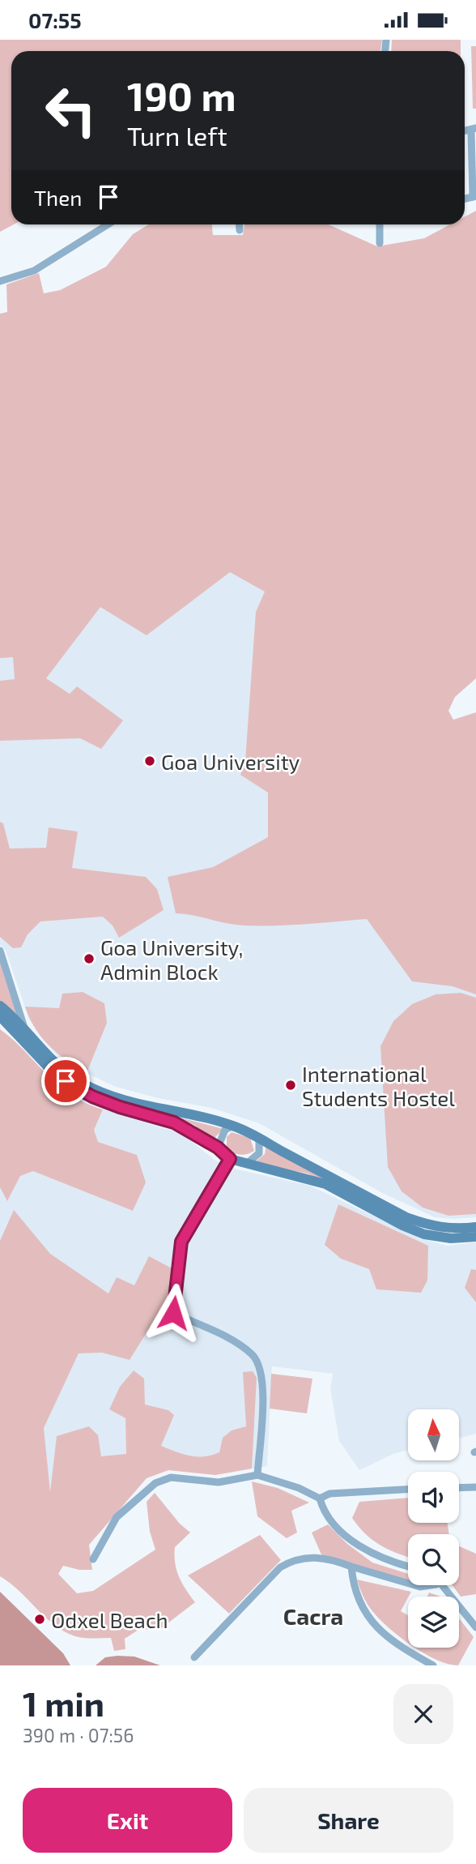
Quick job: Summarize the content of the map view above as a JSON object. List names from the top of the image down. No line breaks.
{"districts":["Cacra"],"places":["Goa University","Goa University, Admin Block","International Students Hostel","Odxel Beach"],"north":"top","page":{"status":"07:55","turn":["190 m","Turn left"],"then":"Then","heading":["1 min","390 m · 07:56"],"buttons":["Exit","Share"]}}
